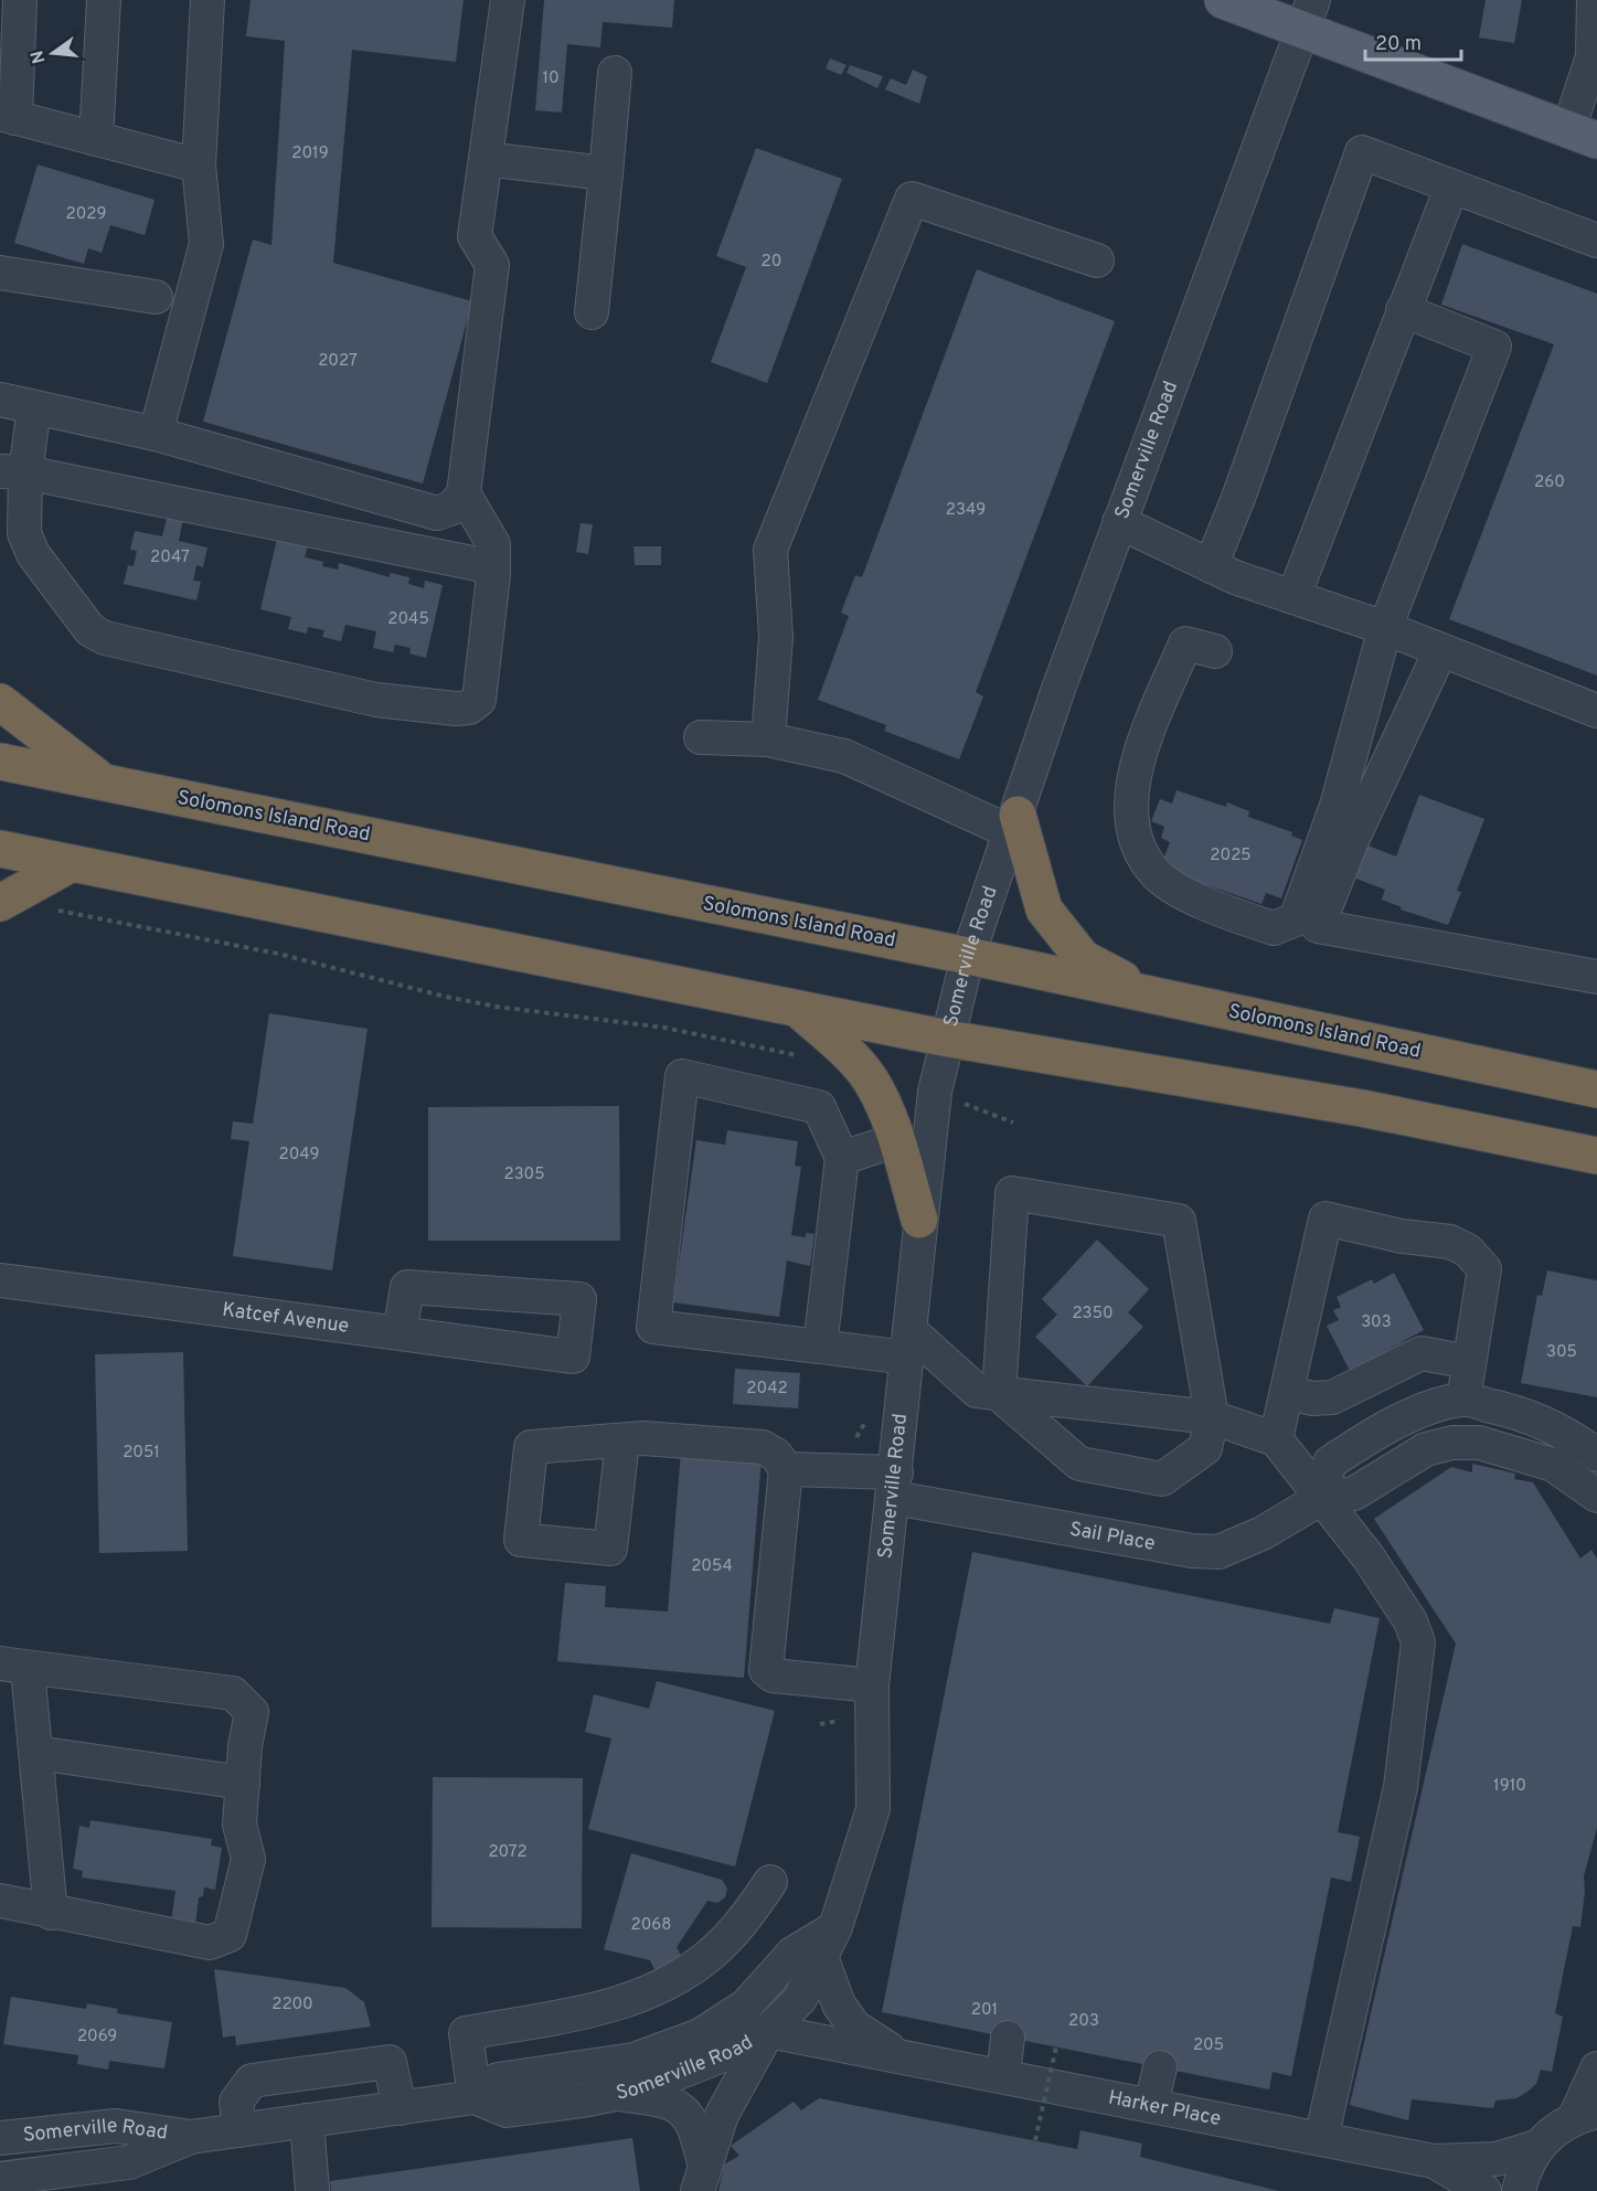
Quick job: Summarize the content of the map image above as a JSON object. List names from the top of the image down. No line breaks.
{"streets":{"highway":["Solomons Island Road"],"street":["Somerville Road","Katcef Avenue","Sail Place","Harker Place"]},"crossings":[["Somerville Road","Solomons Island Road"],["Somerville Road","Sail Place"],["Somerville Road","Harker Place"]],"house_numbers":["10","2019","2029","20","2027","260","2349","2047","2045","2025","2049","2305","2350","303","305","2042","2051","2054","1910","2072","2068","2200","201","203","2069","205"],"scale_bar":"20 m","north":"left"}
